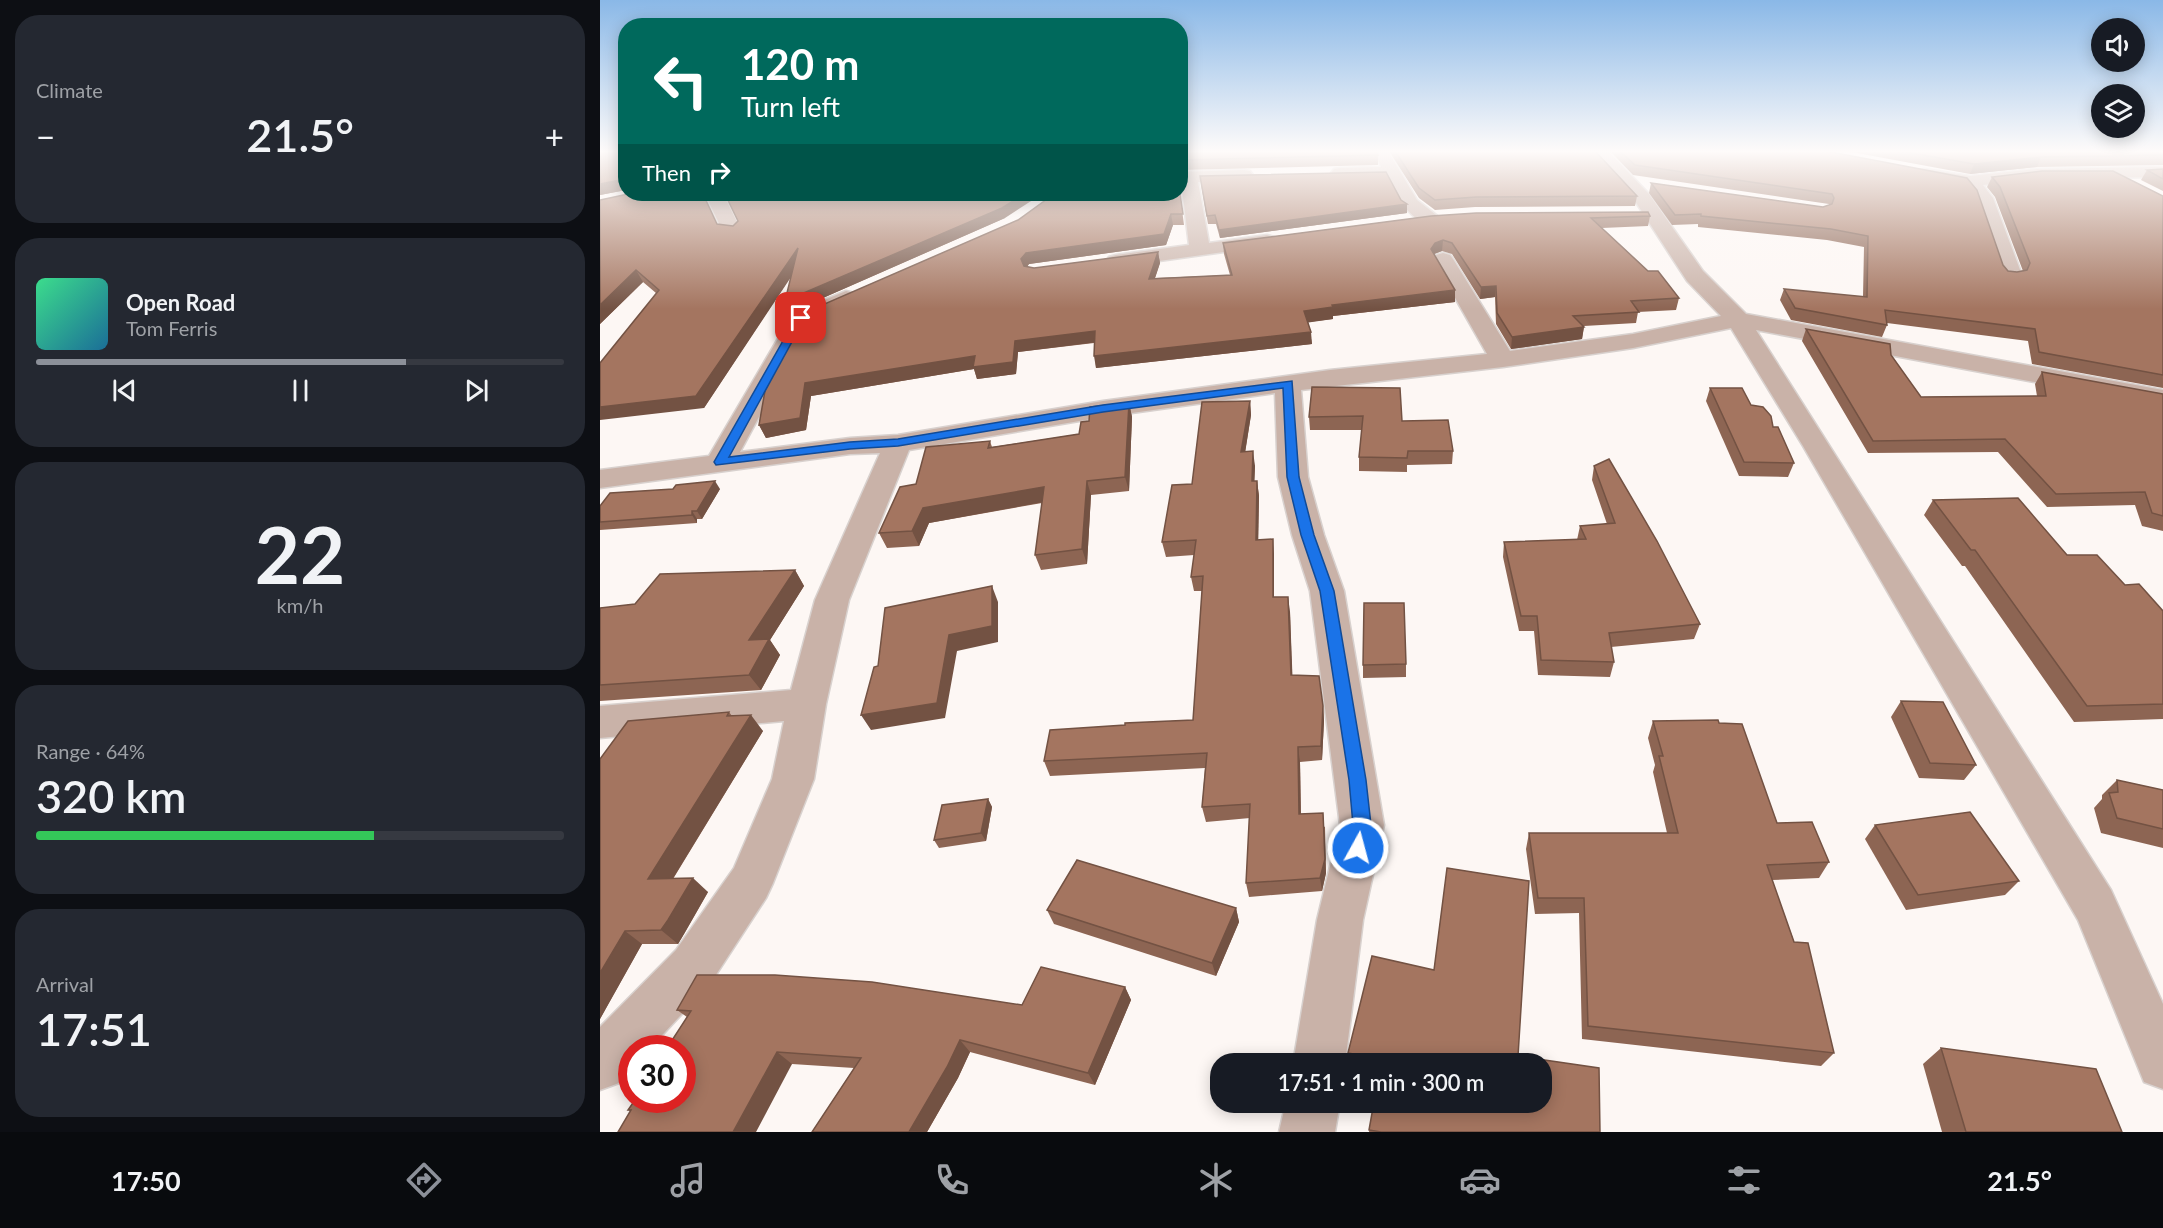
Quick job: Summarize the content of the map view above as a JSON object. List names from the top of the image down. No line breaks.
{"page":{"tile":["Climate",["22","km/h"],["Range · 64%","320 km"],["Arrival","17:51"]],"turn":["120 m","Turn left"],"heat":["−","21.5°","+"],"then":"Then","song":["Open Road","Tom Ferris"],"limit":"30","trip":"17:51 · 1 min · 300 m","tabs":["17:50","21.5°"]}}
